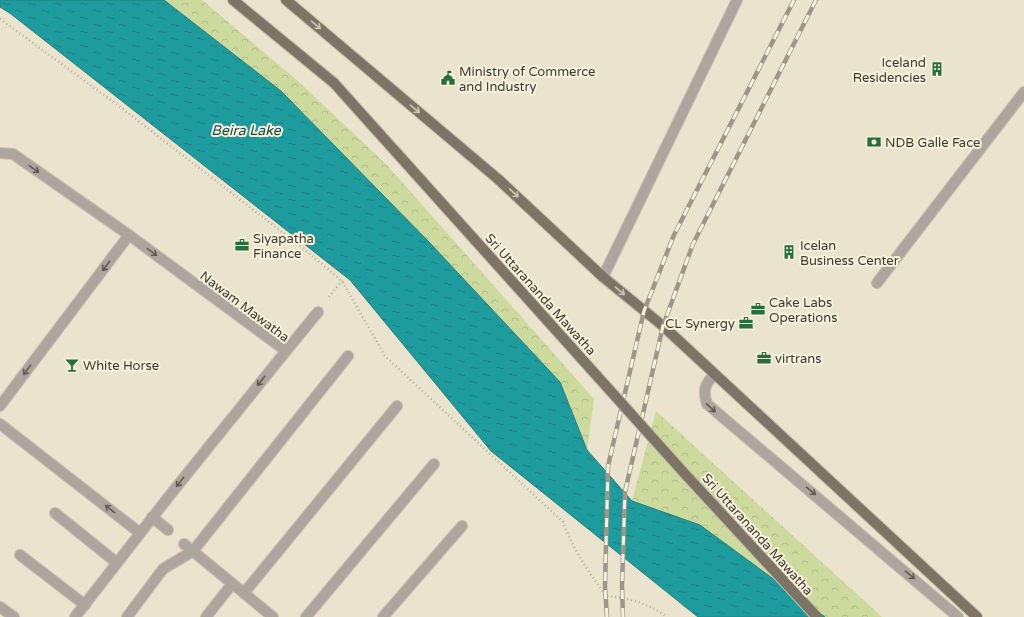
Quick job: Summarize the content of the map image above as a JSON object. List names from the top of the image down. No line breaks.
{"streets":{"main road":["Sri Uttarananda Mawatha"],"street":["Nawam Mawatha"]},"water":["Beira Lake"],"places":{"building":["Iceland Residencies","Icelan Business Center"],"public building":["Ministry of Commerce and Industry"],"bank":["NDB Galle Face"],"office":["Siyapatha Finance","Cake Labs Operations","CL Synergy","virtrans"],"bar":["White Horse"]}}
